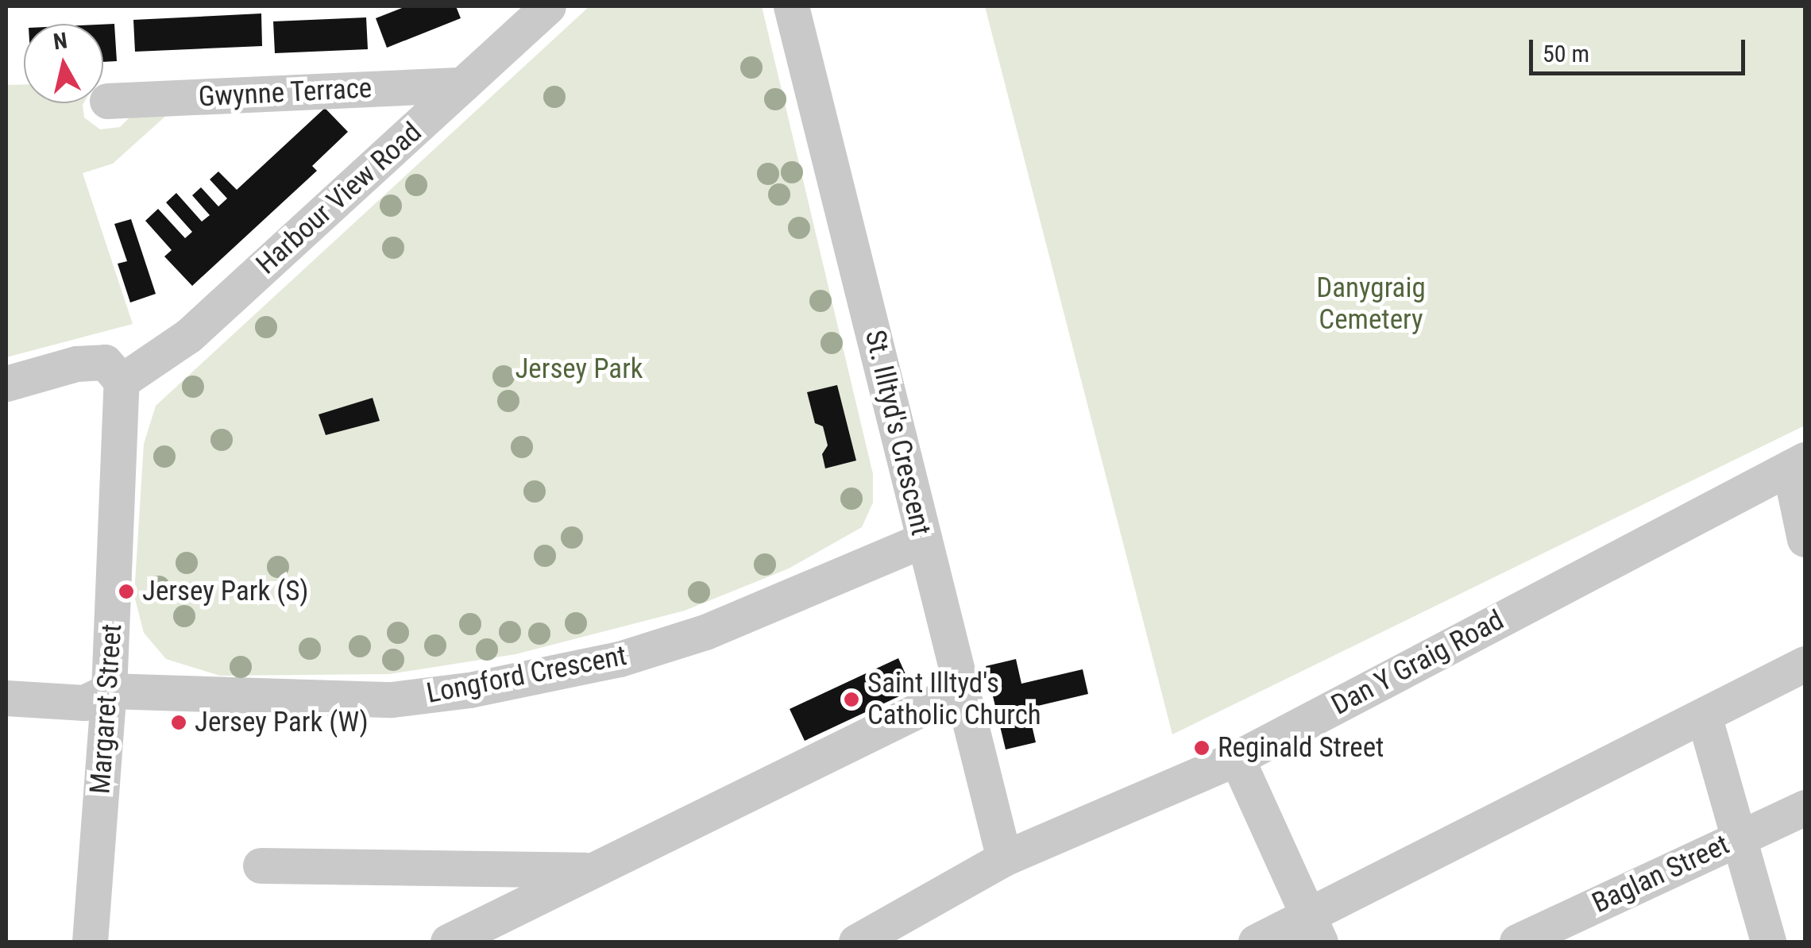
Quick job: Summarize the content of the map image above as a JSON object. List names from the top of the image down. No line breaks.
{"streets":{"street":["Gwynne Terrace","Harbour View Road","St. Illtyd's Crescent","Dan Y Graig Road","Longford Crescent","Margaret Street","Baglan Street"]},"crossings":[["Gwynne Terrace","Harbour View Road"],["Harbour View Road","Margaret Street"],["St. Illtyd's Crescent","Dan Y Graig Road"],["St. Illtyd's Crescent","Longford Crescent"],["Longford Crescent","Margaret Street"]],"parks":["Danygraig Cemetery","Jersey Park"],"places":["Jersey Park (S)","Saint Illtyd's Catholic Church","Jersey Park (W)","Reginald Street"],"scale_bar":"50 m","north":"top"}
